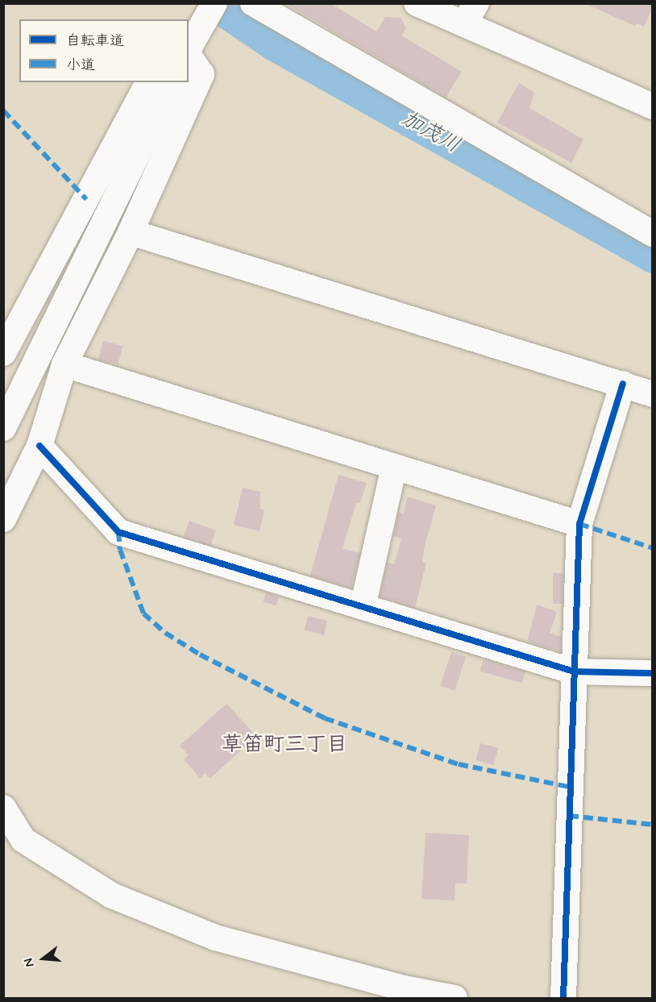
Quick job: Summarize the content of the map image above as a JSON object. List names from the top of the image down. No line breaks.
{"districts":["草笛町三丁目"],"water":["加茂川"],"legend":["自転車道","小道"],"north":"left"}
